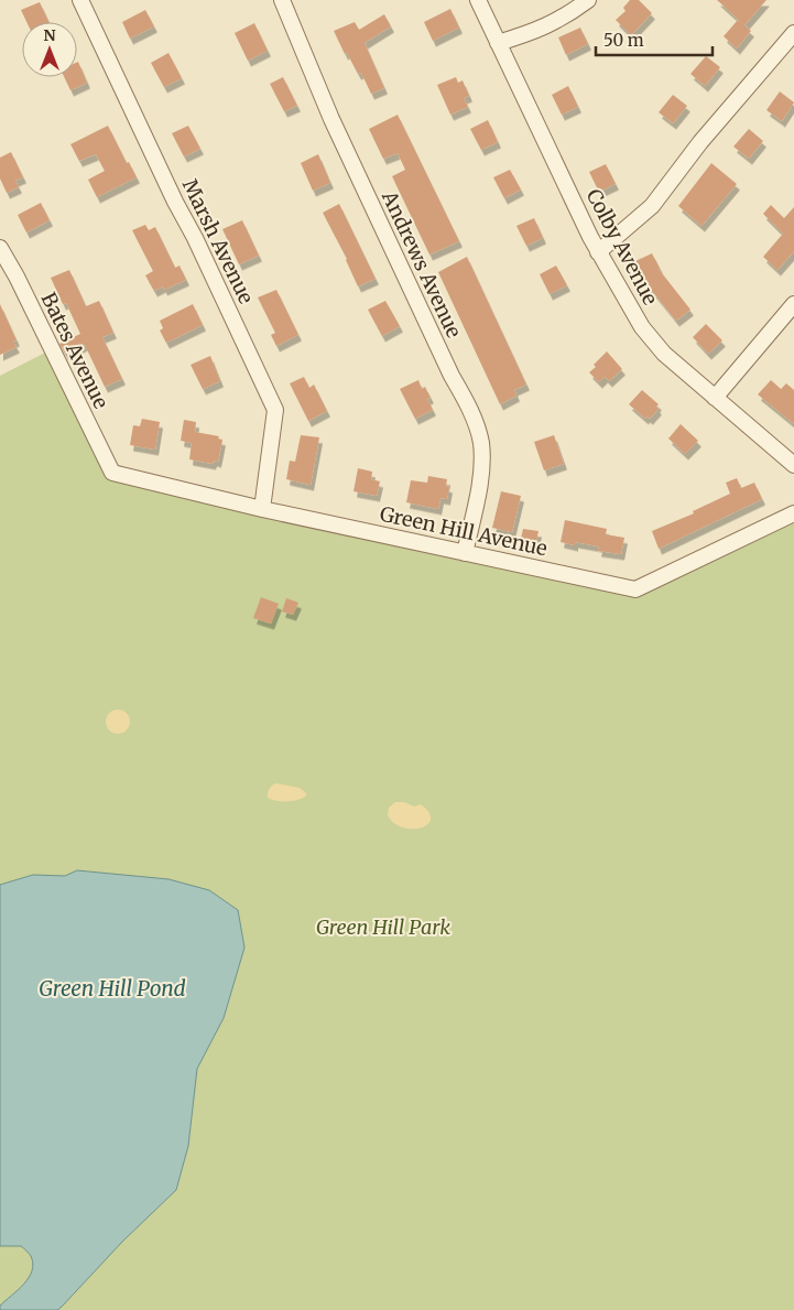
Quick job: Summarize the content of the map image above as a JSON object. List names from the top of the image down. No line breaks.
{"streets":{"street":["Marsh Avenue","Colby Avenue","Andrews Avenue","Bates Avenue","Green Hill Avenue"]},"crossings":[["Marsh Avenue","Green Hill Avenue"],["Andrews Avenue","Green Hill Avenue"],["Bates Avenue","Green Hill Avenue"]],"water":["Green Hill Pond"],"parks":["Green Hill Park"],"scale_bar":"50 m","north":"top"}
